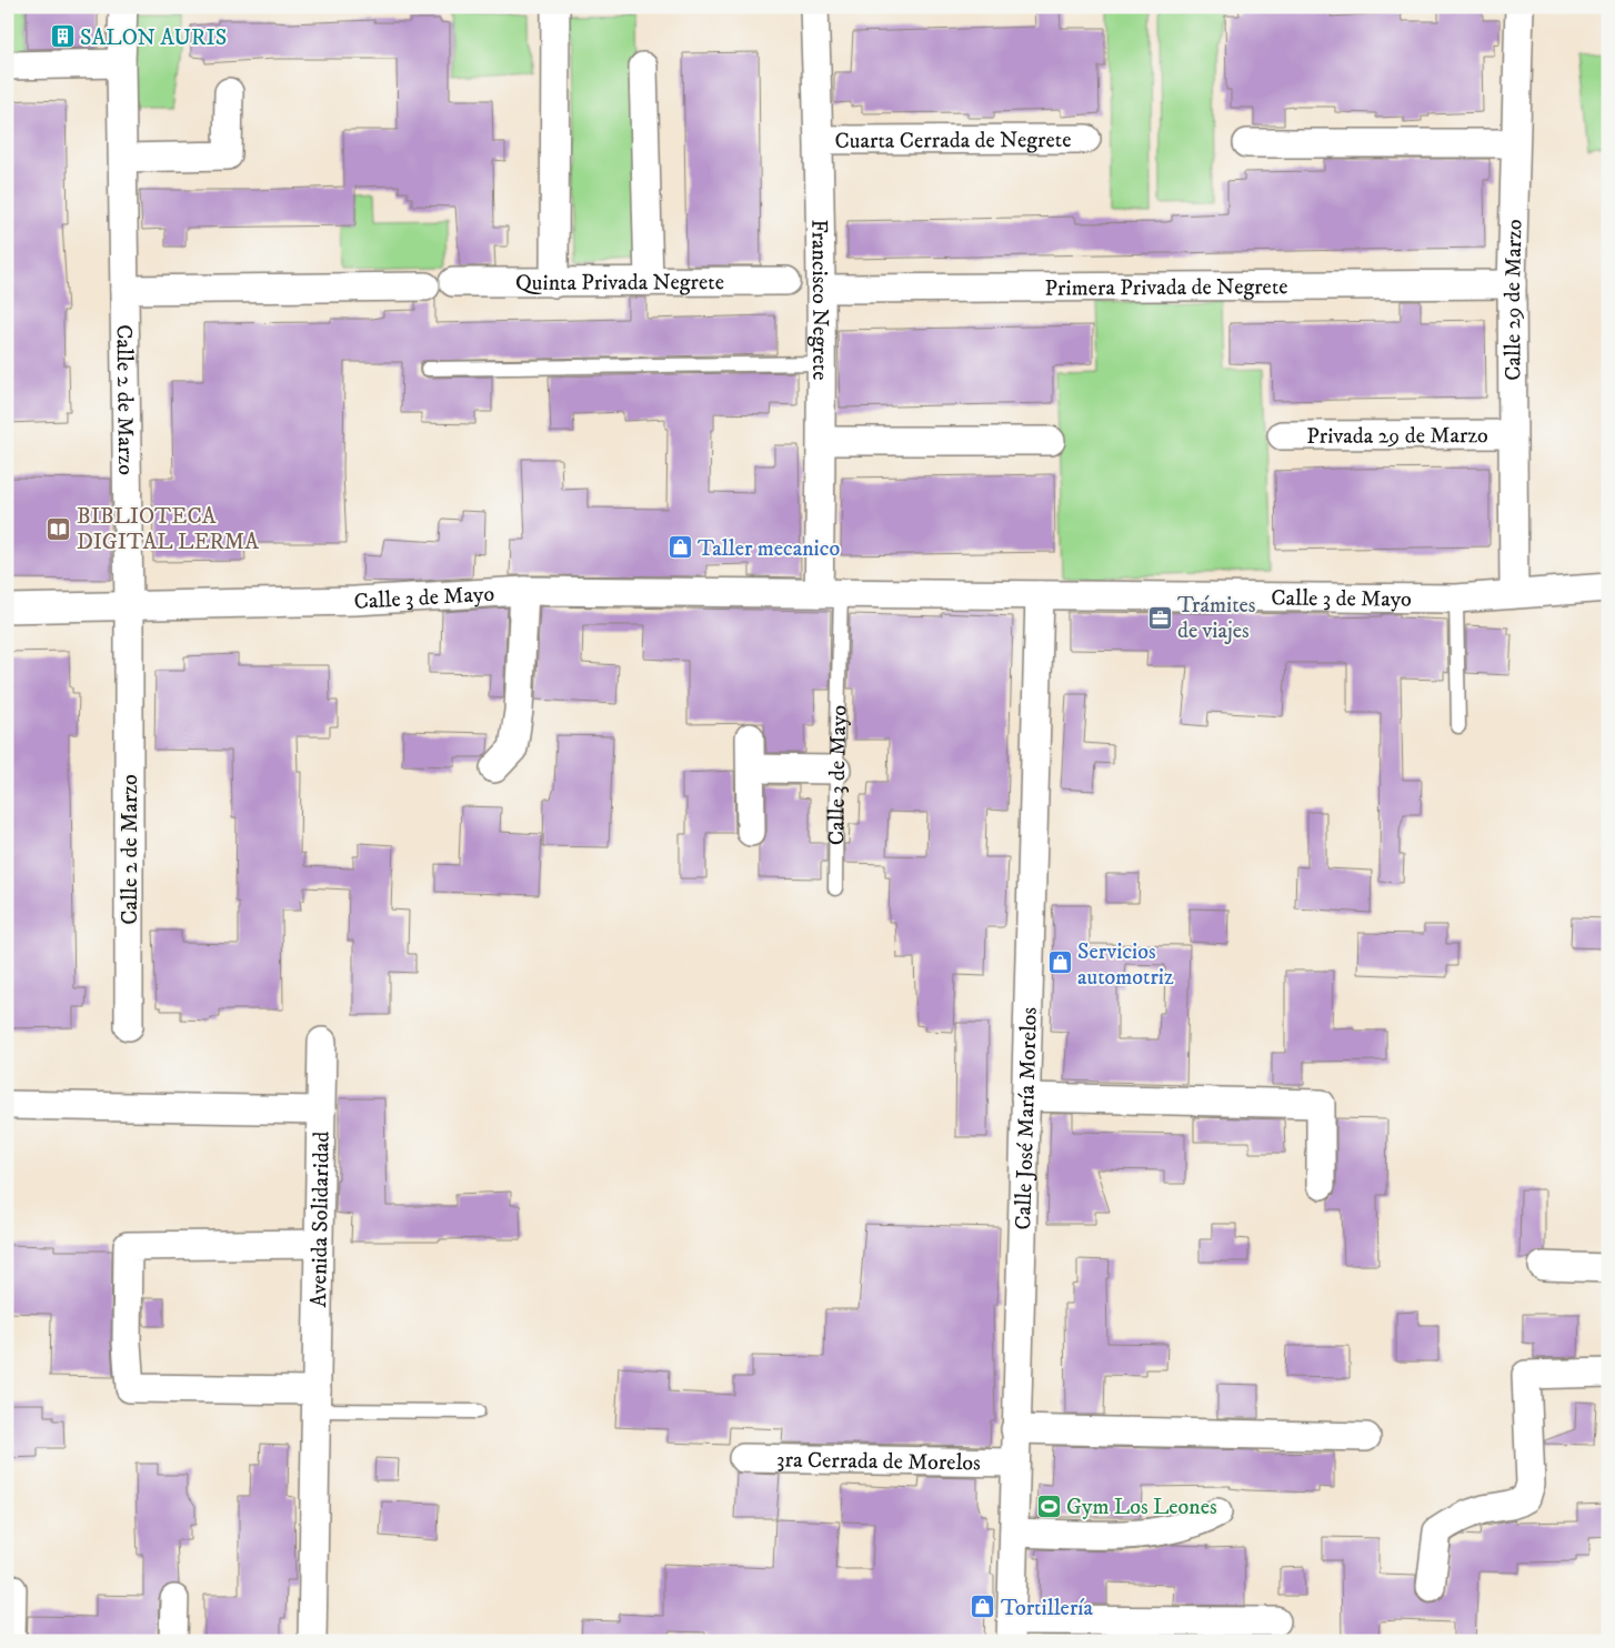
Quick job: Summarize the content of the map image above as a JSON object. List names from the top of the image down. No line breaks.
{"streets":{"street":["Cuarta Cerrada de Negrete","Quinta Privada Negrete","Primera Privada de Negrete","Francisco Negrete","Calle 29 de Marzo","Calle 2 de Marzo","Privada 29 de Marzo","Calle 3 de Mayo","Calle José María Morelos","Avenida Solidaridad","3ra Cerrada de Morelos"]},"crossings":[["Cuarta Cerrada de Negrete","Francisco Negrete"],["Primera Privada de Negrete","Francisco Negrete"],["Primera Privada de Negrete","Calle 29 de Marzo"],["Francisco Negrete","Calle 3 de Mayo"],["Calle 29 de Marzo","Privada 29 de Marzo"],["Calle 29 de Marzo","Calle 3 de Mayo"],["Calle 2 de Marzo","Calle 3 de Mayo"],["Calle 3 de Mayo","Calle José María Morelos"],["Calle José María Morelos","3ra Cerrada de Morelos"]],"places":{"building":["SALON AURIS"],"library":["BIBLIOTECA DIGITAL LERMA"],"shop":["Taller mecanico","Servicios automotriz","Tortillería"],"office":["Trámites de viajes"],"sports":["Gym Los Leones"]}}
